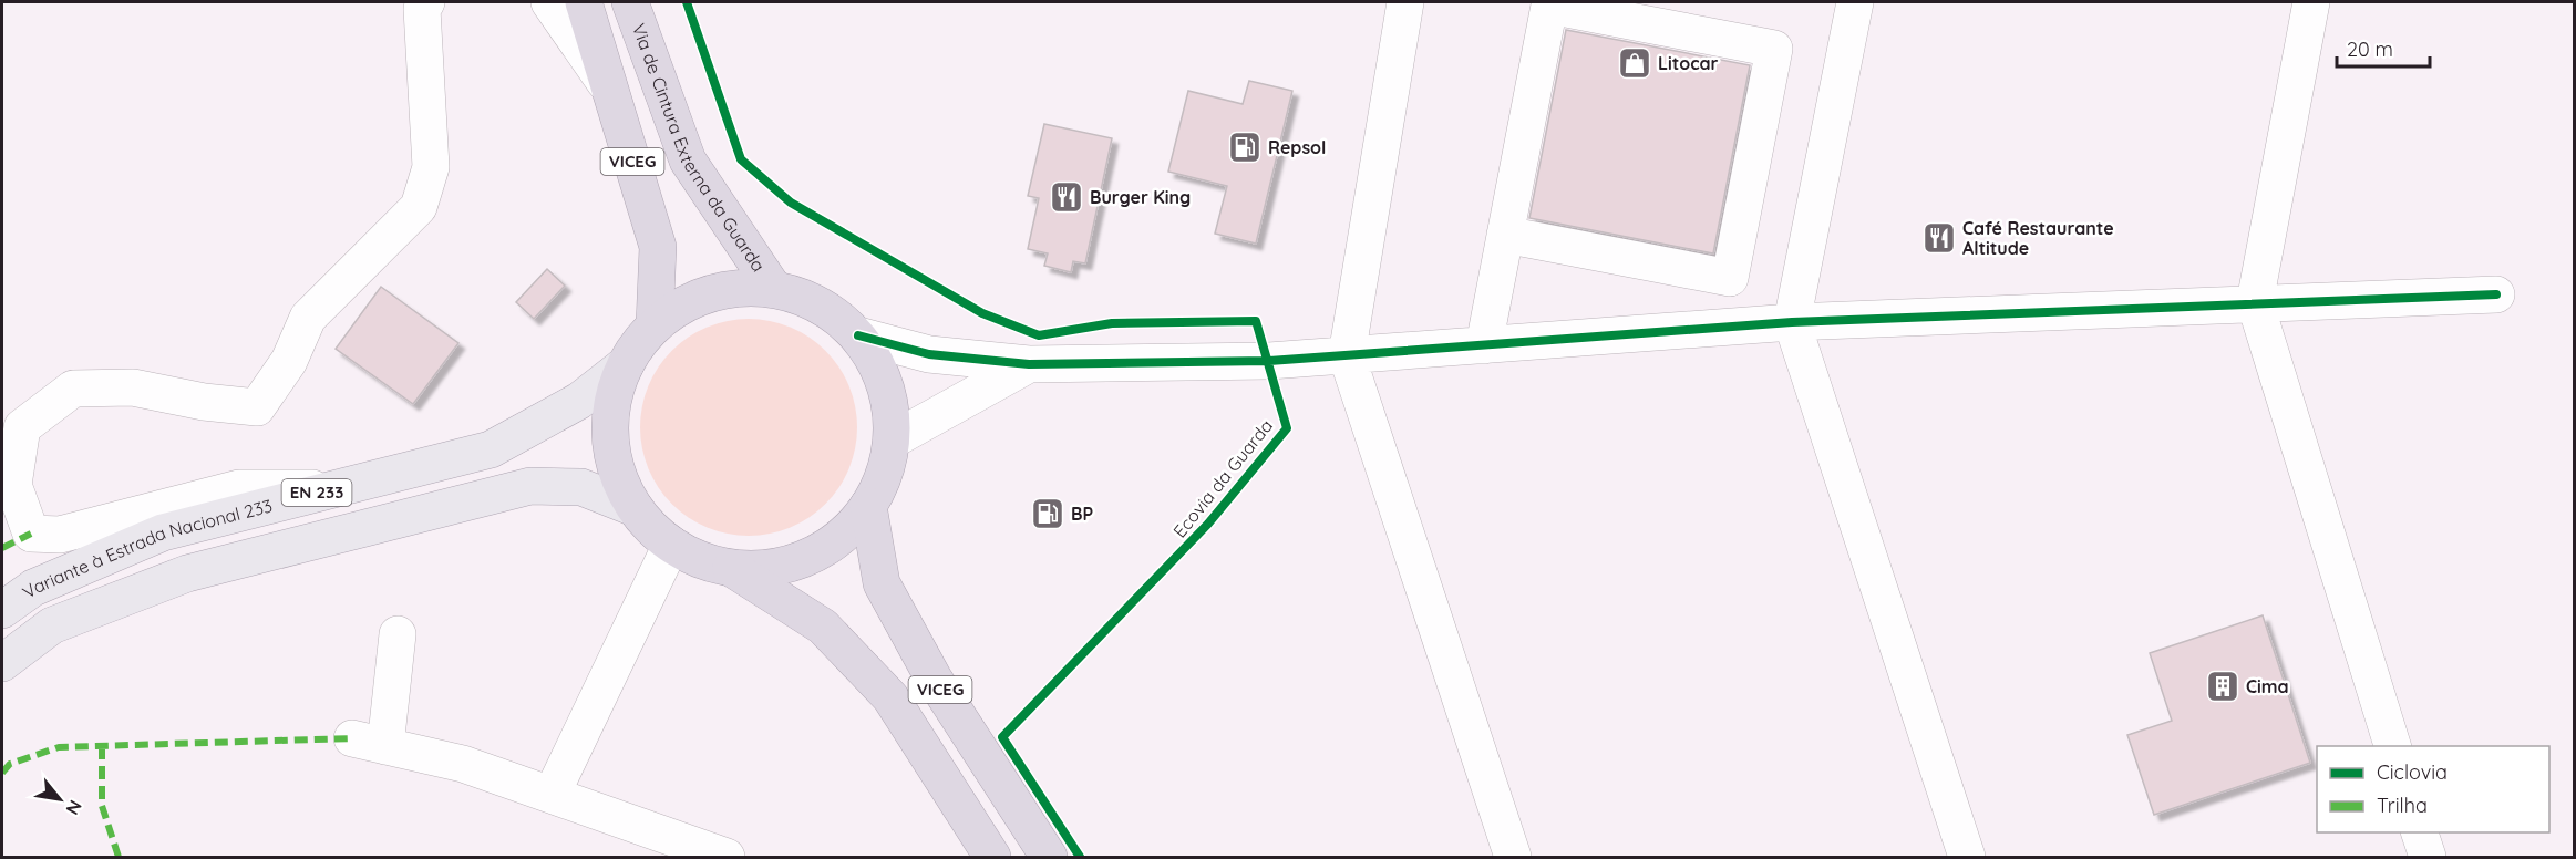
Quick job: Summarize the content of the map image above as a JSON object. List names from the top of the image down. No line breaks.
{"streets":{"highway":["Via de Cintura Externa da Guarda","VICEG"],"main road":["EN 233","Variante à Estrada Nacional 233"],"cycle path":["Ecovia da Guarda"]},"places":{"shop":["Litocar"],"fuel station":["Repsol","BP"],"restaurant":["Burger King","Café Restaurante Altitude"],"building":["Cima"]},"legend":["Ciclovia","Trilha"],"scale_bar":"20 m","north":"bottom right"}
